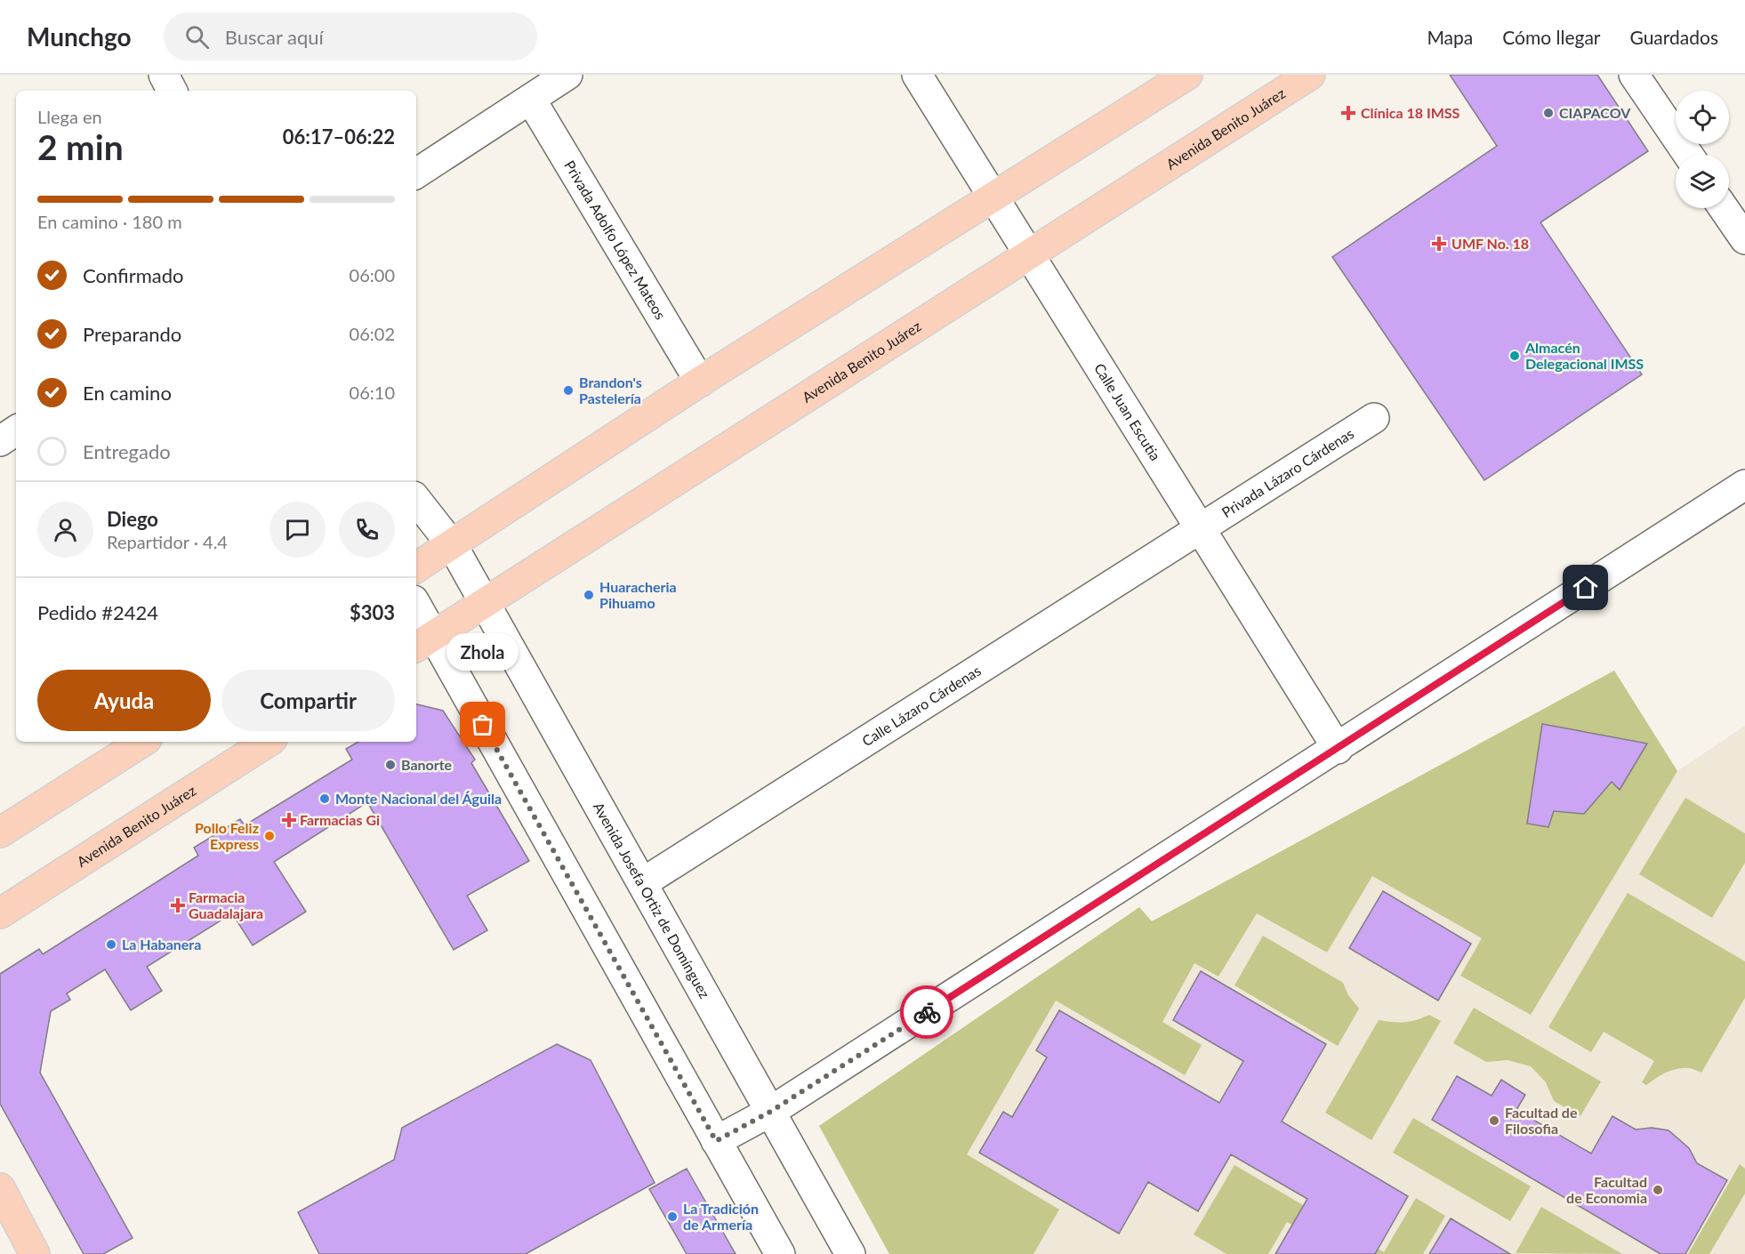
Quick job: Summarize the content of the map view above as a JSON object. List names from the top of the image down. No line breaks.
{"streets":{"main road":["Avenida Benito Juárez"],"street":["Privada Adolfo López Mateos","Calle Juan Escutia","Privada Lázaro Cárdenas","Calle Lázaro Cárdenas","Avenida Josefa Ortiz de Domínguez"]},"crossings":[["Avenida Benito Juárez","Calle Juan Escutia"],["Avenida Benito Juárez","Avenida Josefa Ortiz de Domínguez"],["Calle Juan Escutia","Privada Lázaro Cárdenas"],["Calle Juan Escutia","Calle Lázaro Cárdenas"],["Privada Lázaro Cárdenas","Calle Lázaro Cárdenas"],["Calle Lázaro Cárdenas","Avenida Josefa Ortiz de Domínguez"]],"places":{"health":["Clínica 18 IMSS","UMF No. 18","Farmacias Gi","Farmacia Guadalajara"],"other":["CIAPACOV","Almacén Delegacional IMSS","Brandon's Pastelería","Huaracheria Pihuamo","Zhola","Banorte","Monte Nacional del Águila","Pollo Feliz Express","La Habanera","Facultad de Filosofia","Facultad de Economia","La Tradición de Armería"]},"page":{"header":"Munchgo","search":"Buscar aquí","nav":["Mapa","Cómo llegar","Guardados"],"heading":["2 min","Llega en","06:17–06:22"],"panel":["Diego","Repartidor · 4.4","Pedido #2424","$303"],"bar":"En camino · 180 m","list":[["Confirmado","06:00"],["Preparando","06:02"],["En camino","06:10"],"Entregado"],"bubble":"Zhola","buttons":["Ayuda","Compartir"]}}
